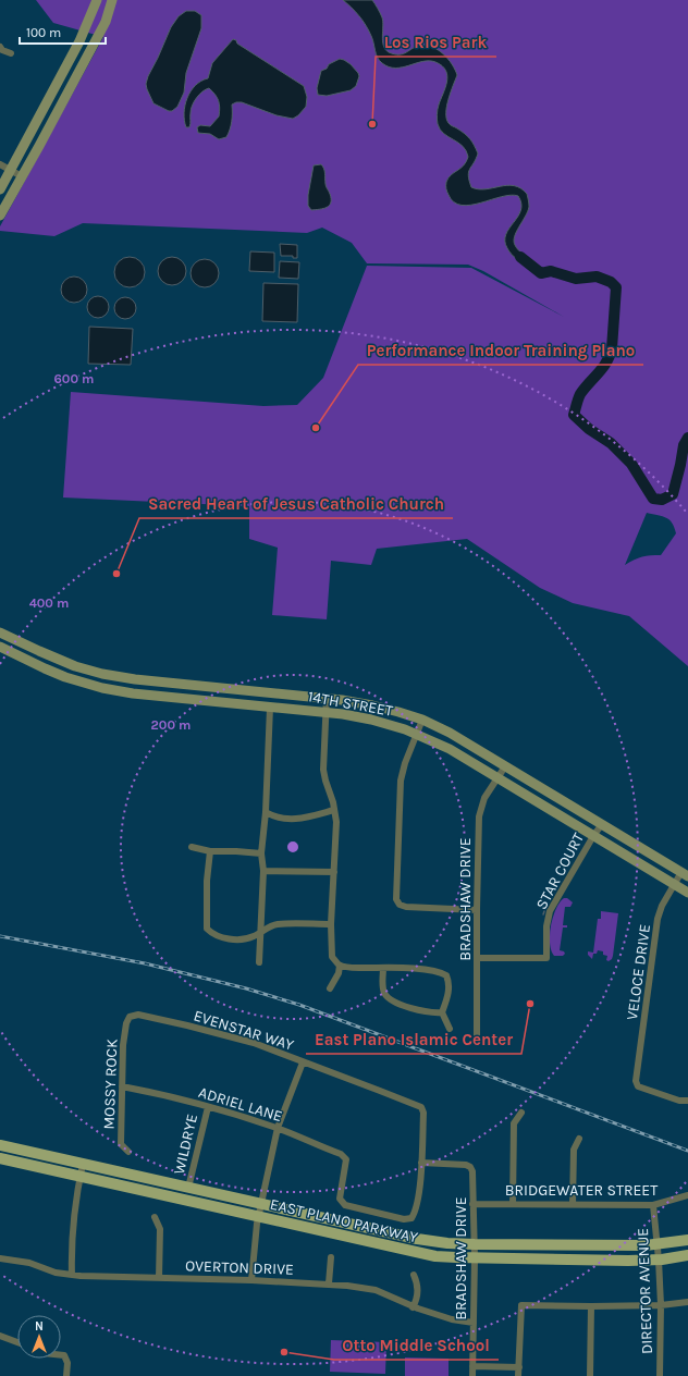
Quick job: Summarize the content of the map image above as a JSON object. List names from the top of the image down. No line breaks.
{"streets":{"main road":["14TH STREET","EAST PLANO PARKWAY"],"street":["STAR COURT","BRADSHAW DRIVE","VELOCE DRIVE","EVENSTAR WAY","MOSSY ROCK","ADRIEL LANE","WILDRYE","BRIDGEWATER STREET","OVERTON DRIVE","DIRECTOR AVENUE"]},"crossings":[["14TH STREET","STAR COURT"],["14TH STREET","BRADSHAW DRIVE"],["14TH STREET","VELOCE DRIVE"],["STAR COURT","BRADSHAW DRIVE"],["BRADSHAW DRIVE","EVENSTAR WAY"],["BRADSHAW DRIVE","ADRIEL LANE"],["BRADSHAW DRIVE","BRIDGEWATER STREET"],["BRADSHAW DRIVE","EAST PLANO PARKWAY"],["BRADSHAW DRIVE","OVERTON DRIVE"],["EVENSTAR WAY","MOSSY ROCK"],["EVENSTAR WAY","ADRIEL LANE"],["MOSSY ROCK","ADRIEL LANE"],["ADRIEL LANE","WILDRYE"],["WILDRYE","EAST PLANO PARKWAY"],["BRIDGEWATER STREET","DIRECTOR AVENUE"],["EAST PLANO PARKWAY","DIRECTOR AVENUE"]],"places":["Los Rios Park","Performance Indoor Training Plano","Sacred Heart of Jesus Catholic Church","East Plano Islamic Center","Otto Middle School"],"scale_bar":"100 m","north":"top","rings":["600 m","400 m","200 m"]}
